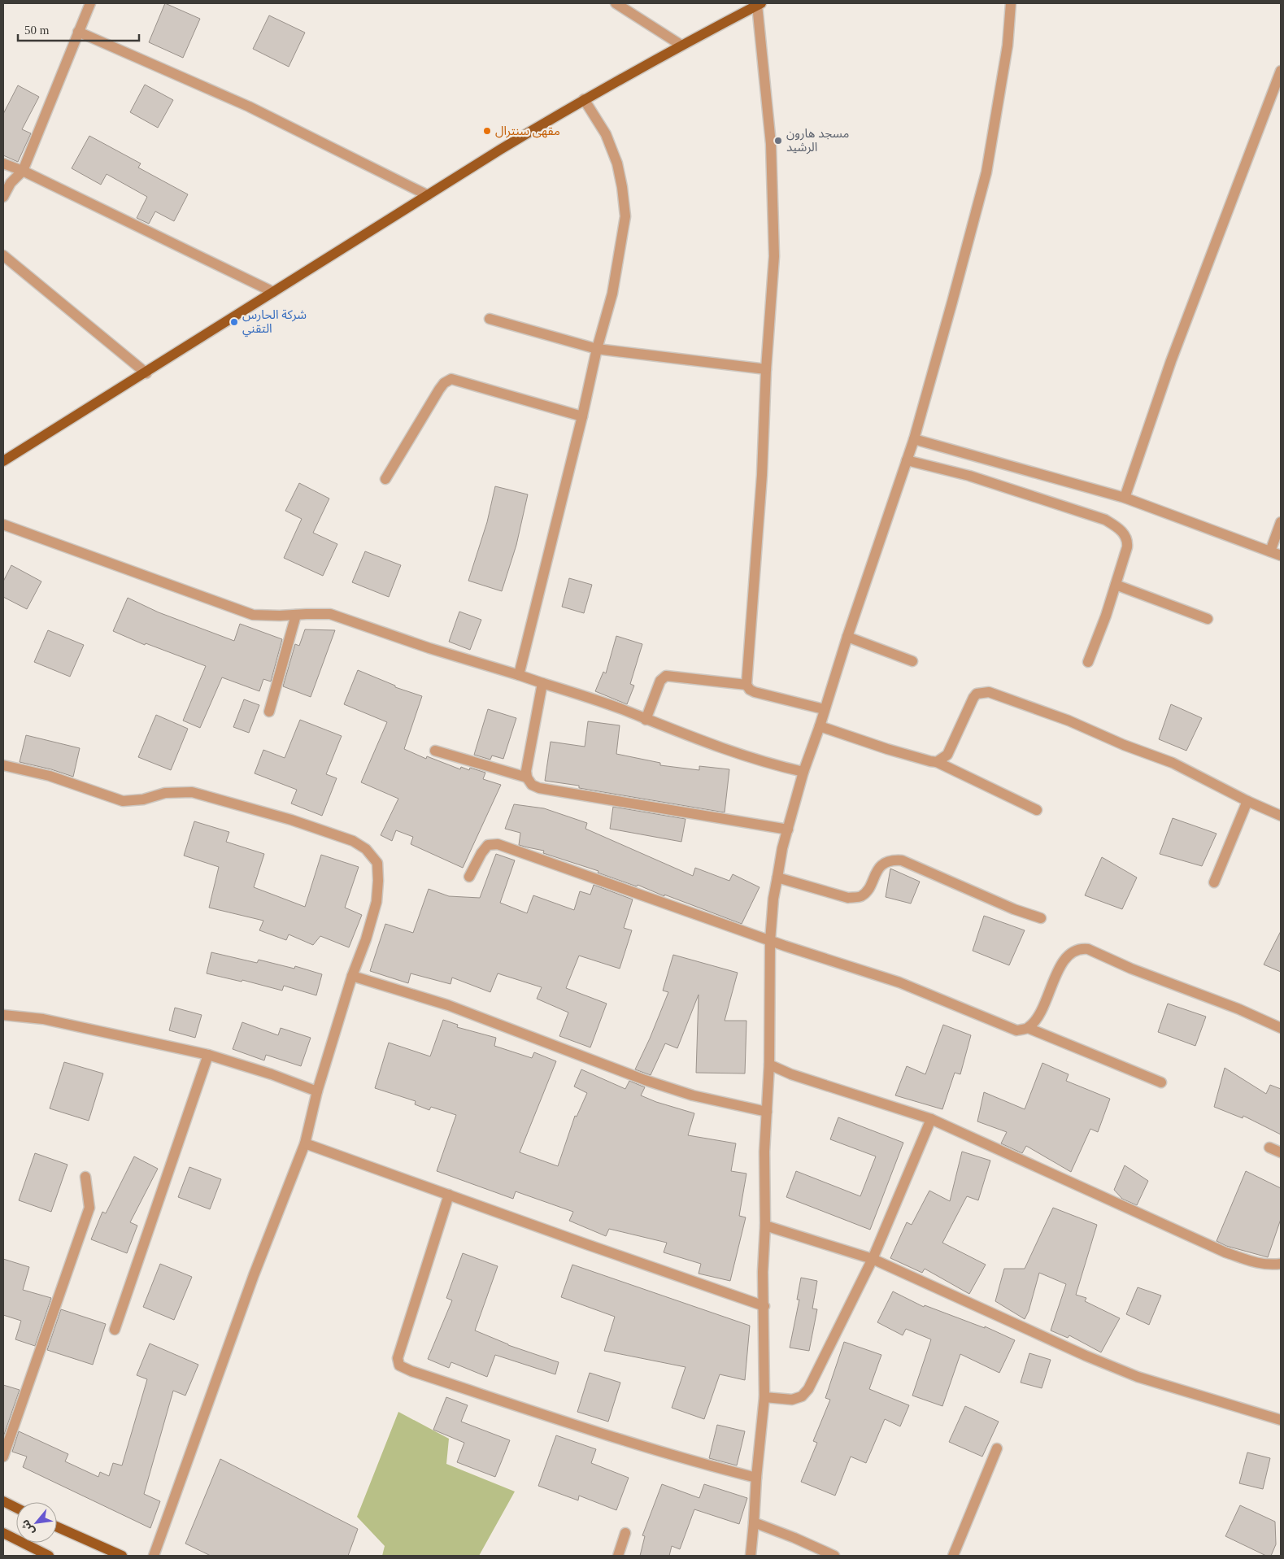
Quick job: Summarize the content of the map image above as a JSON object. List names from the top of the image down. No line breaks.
{"places":["مقهى سنترال","مسجد هارون الرشيد","شركة الحارس التقني"],"scale_bar":"50 m","north":"bottom left"}
